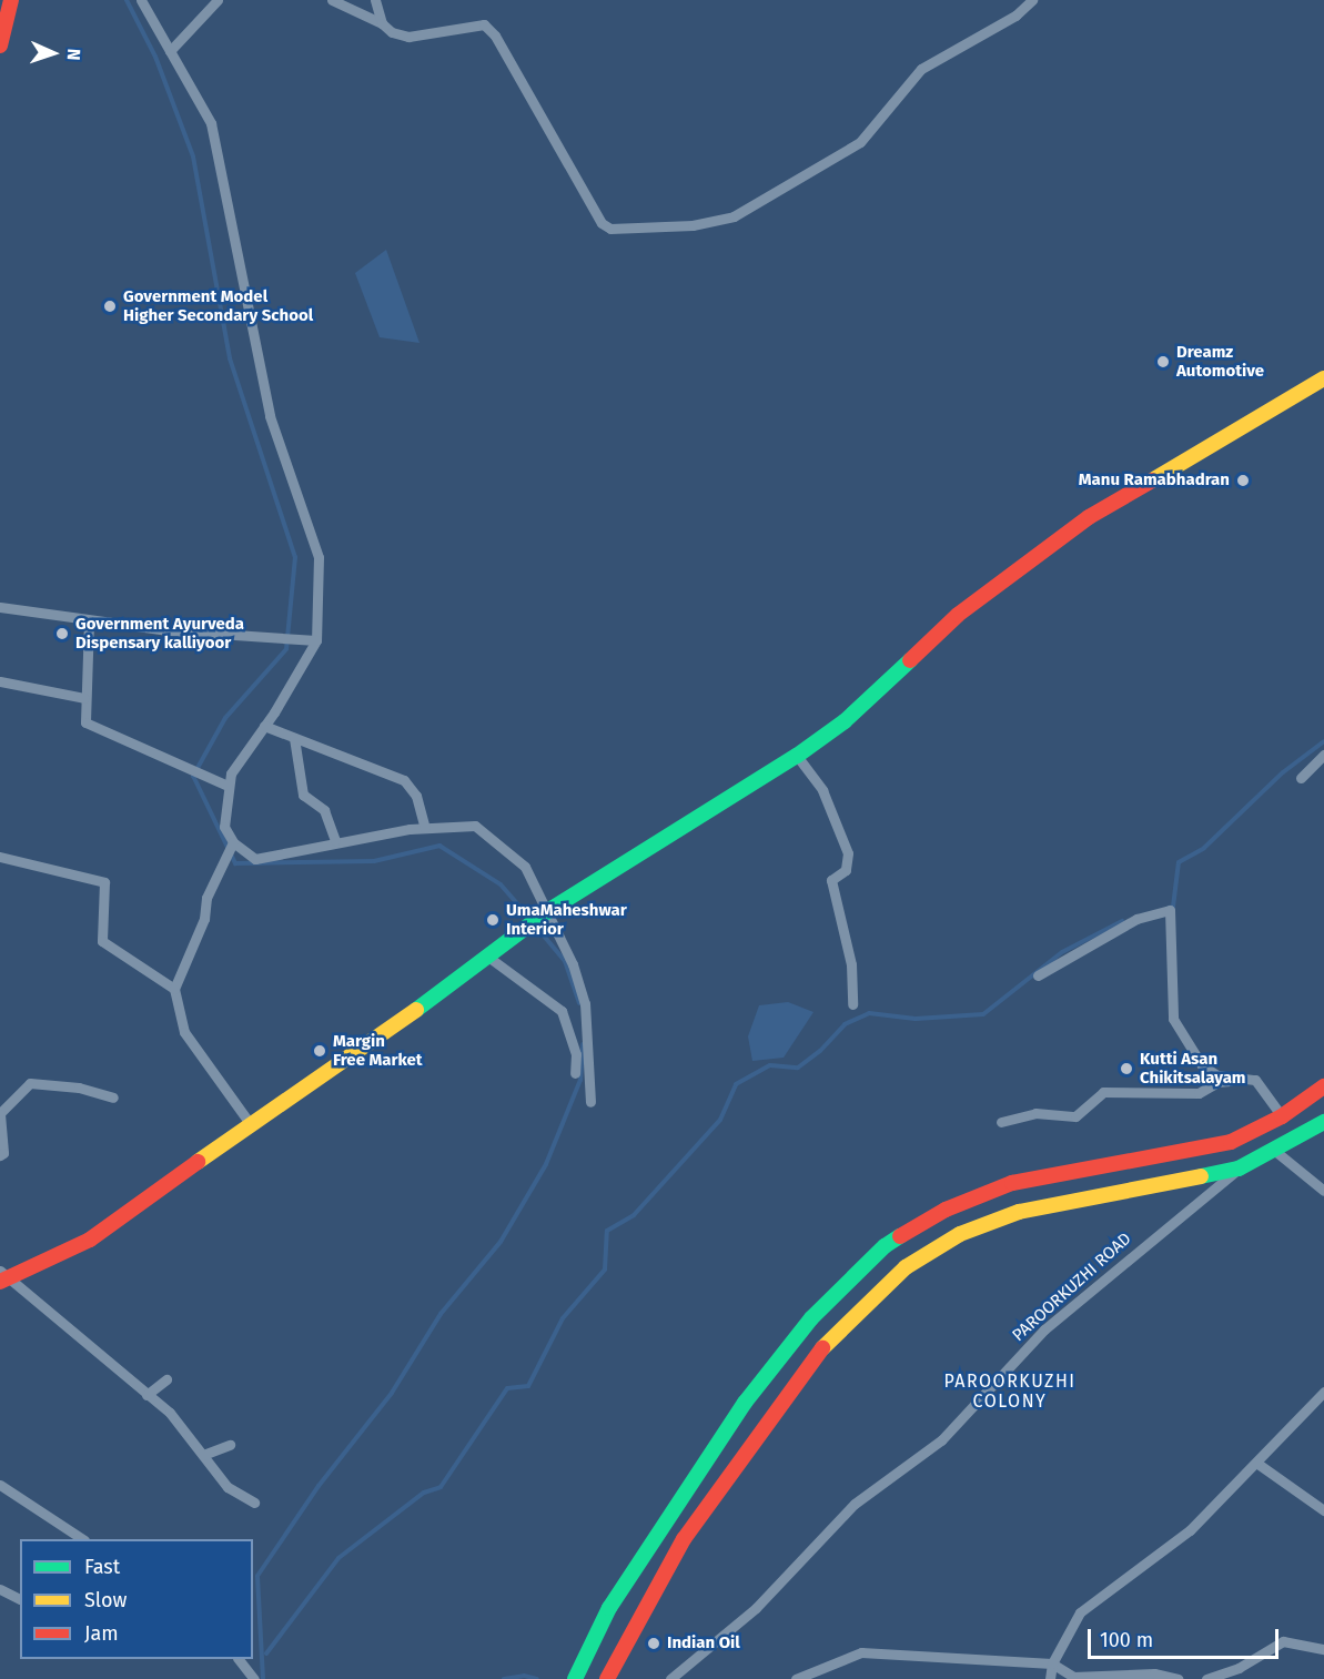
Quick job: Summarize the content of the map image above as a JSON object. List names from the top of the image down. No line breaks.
{"streets":{"street":["PAROORKUZHI ROAD"]},"districts":["PAROORKUZHI COLONY"],"places":["Government Model Higher Secondary School","Dreamz Automotive","Manu Ramabhadran","Government Ayurveda Dispensary kalliyoor","UmaMaheshwar Interior","Margin Free Market","Kutti Asan Chikitsalayam","Indian Oil"],"legend":["Fast","Slow","Jam"],"scale_bar":"100 m","north":"right"}
